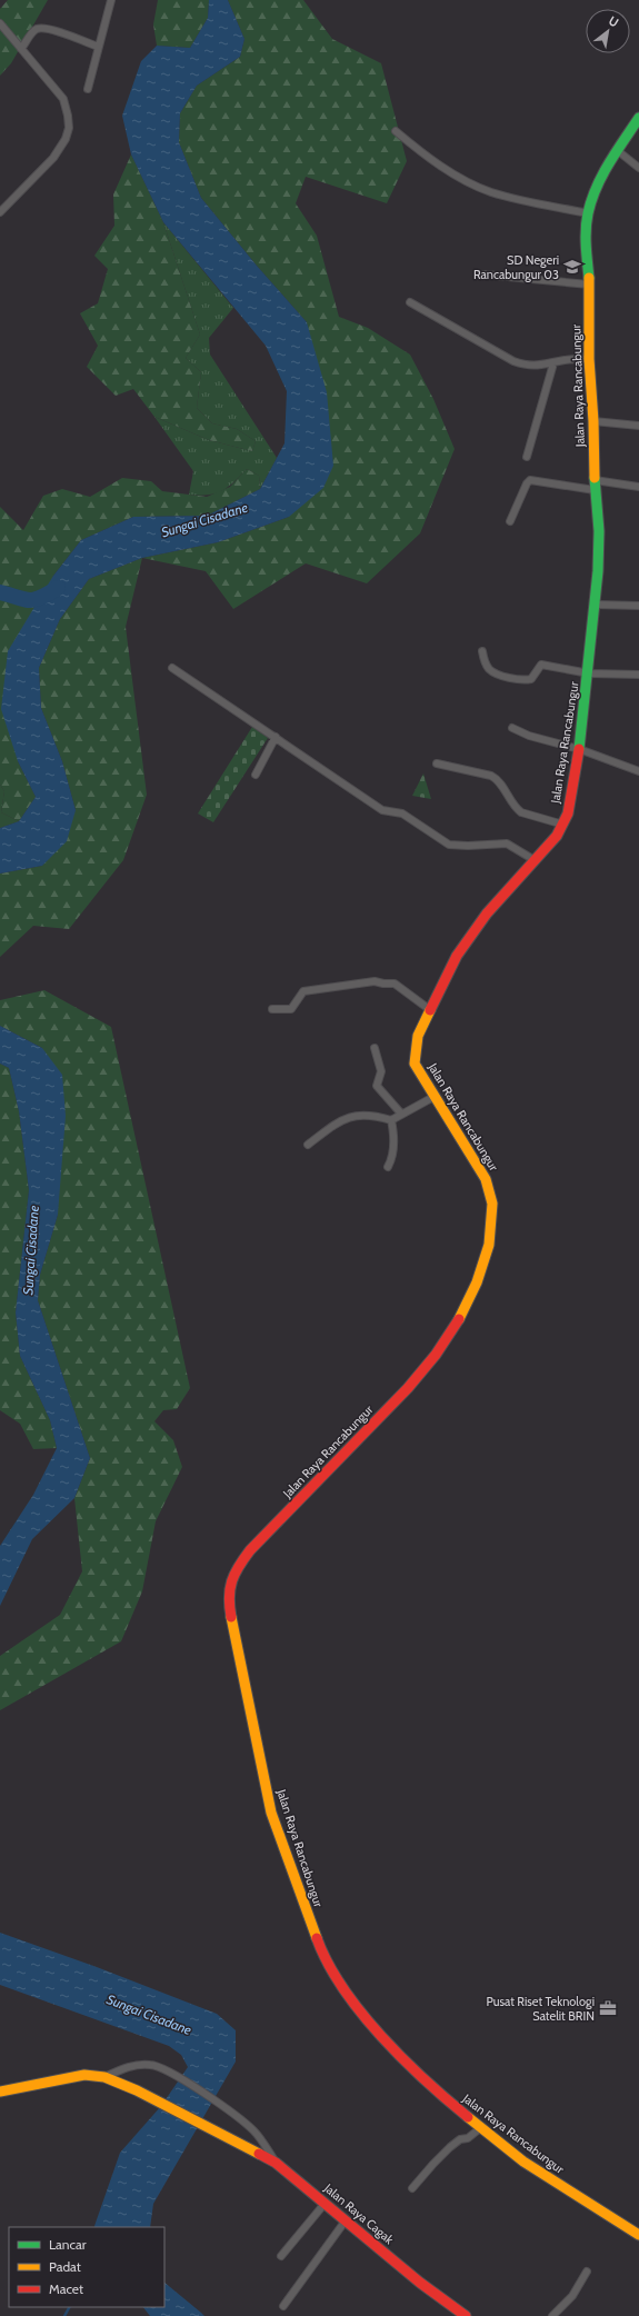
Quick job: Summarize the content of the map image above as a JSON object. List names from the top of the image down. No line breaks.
{"streets":{"main road":["Jalan Raya Rancabungur","Jalan Raya Cagak"]},"water":["Sungai Cisadane"],"places":{"school or university":["SD Negeri Rancabungur 03"],"office":["Pusat Riset Teknologi Satelit BRIN"]},"legend":["Lancar","Padat","Macet"],"north":"top right"}
